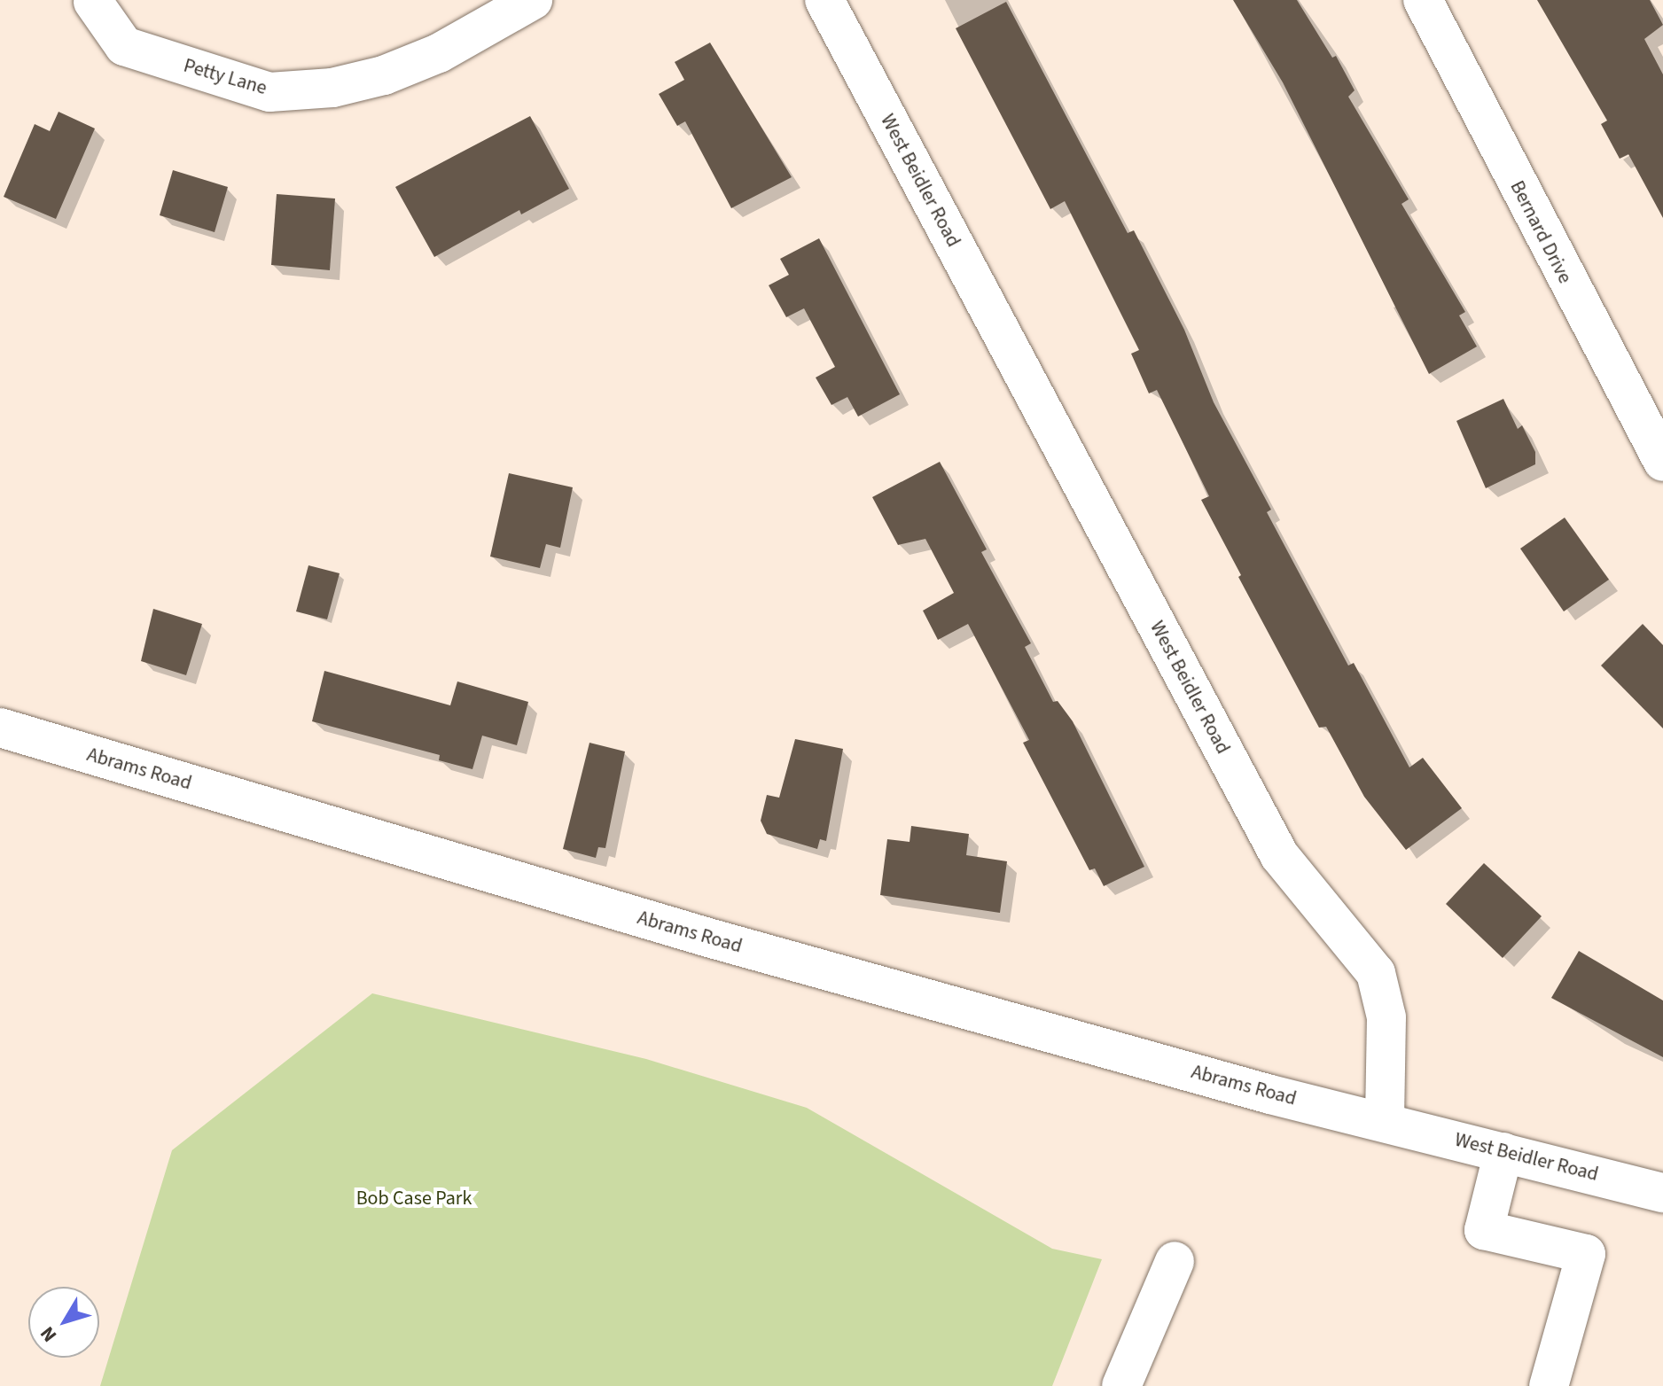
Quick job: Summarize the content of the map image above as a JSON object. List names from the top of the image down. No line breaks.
{"streets":{"street":["Petty Lane","West Beidler Road","Bernard Drive","Abrams Road"]},"crossings":[["West Beidler Road","Abrams Road"]],"parks":["Bob Case Park"],"north":"bottom left"}
